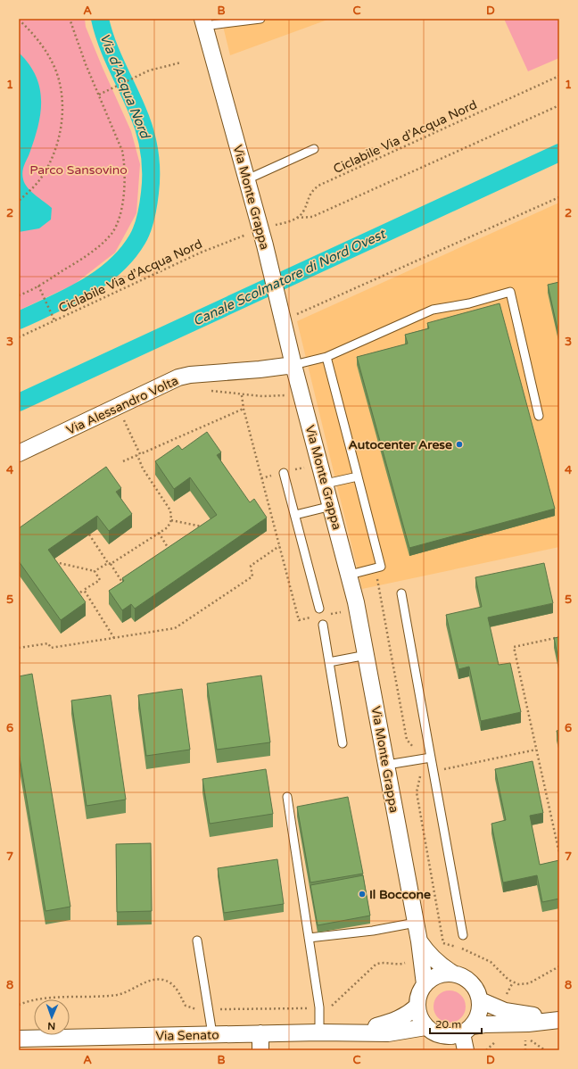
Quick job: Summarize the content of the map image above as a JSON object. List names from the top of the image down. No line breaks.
{"streets":{"street":["Via Monte Grappa","Via Alessandro Volta","Via Senato"],"path":["Ciclabile Via d’Acqua Nord"]},"crossings":[["Via Monte Grappa","Via Alessandro Volta"],["Via Monte Grappa","Via Senato"]],"water":["Via d'Acqua Nord","Canale Scolmatore di Nord Ovest"],"parks":["Parco Sansovino"],"places":["Autocenter Arese","Il Boccone"],"scale_bar":"20 m","north":"bottom","grid":{"columns":["A","B","C","D"],"rows":["1","2","3","4","5","6","7","8"]}}
